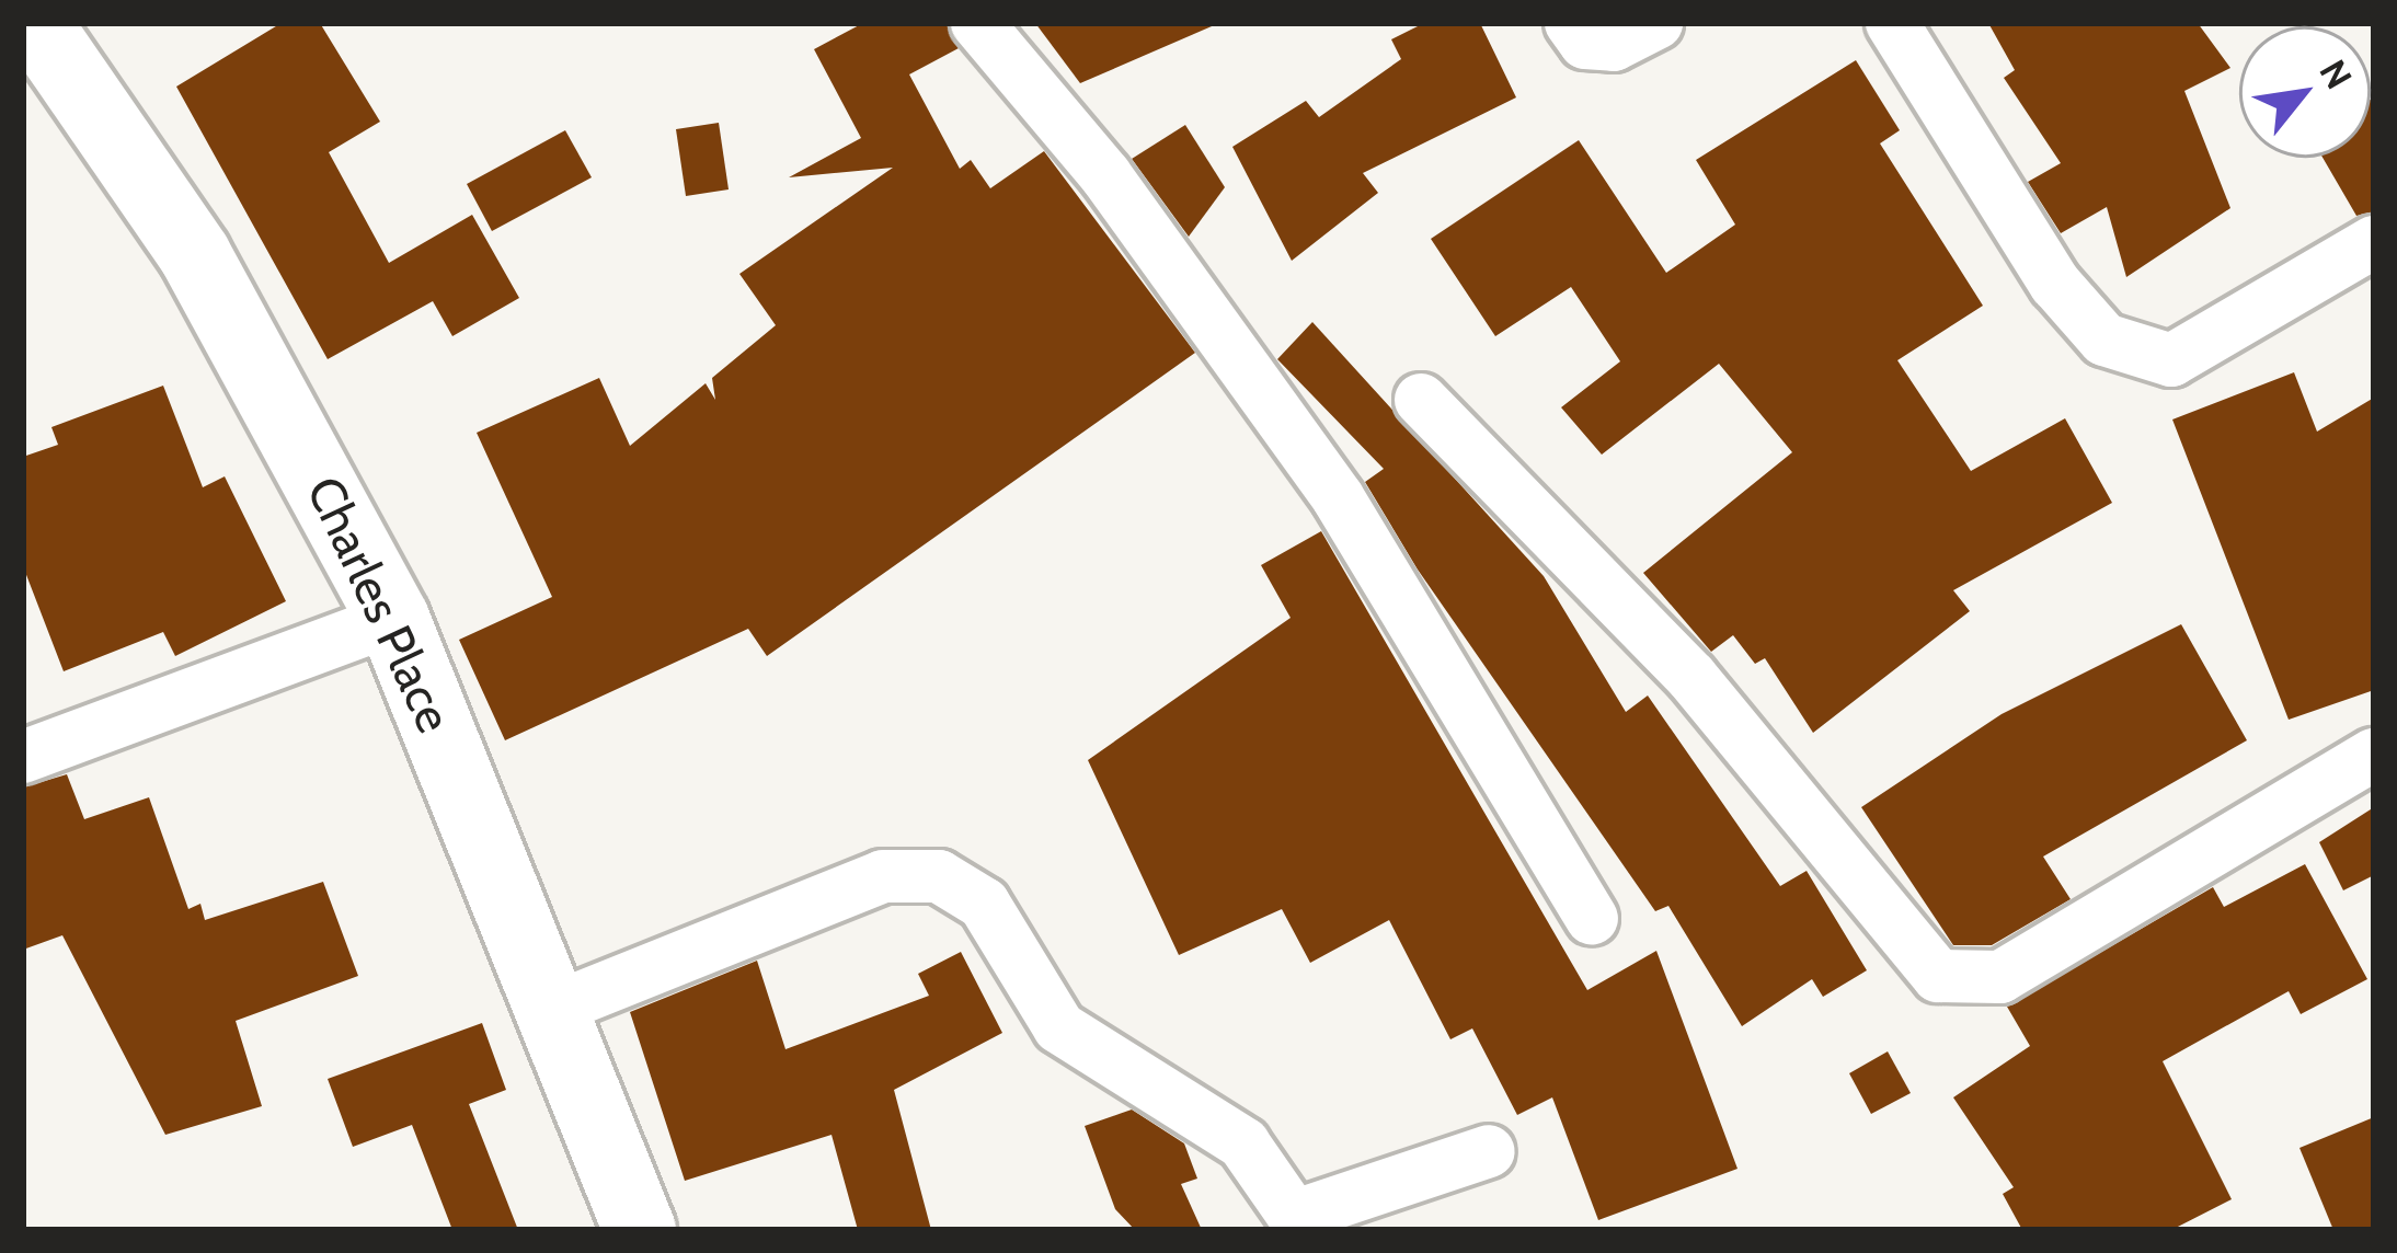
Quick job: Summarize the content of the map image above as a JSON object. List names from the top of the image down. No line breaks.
{"streets":{"street":["Charles Place"]},"north":"top right"}
